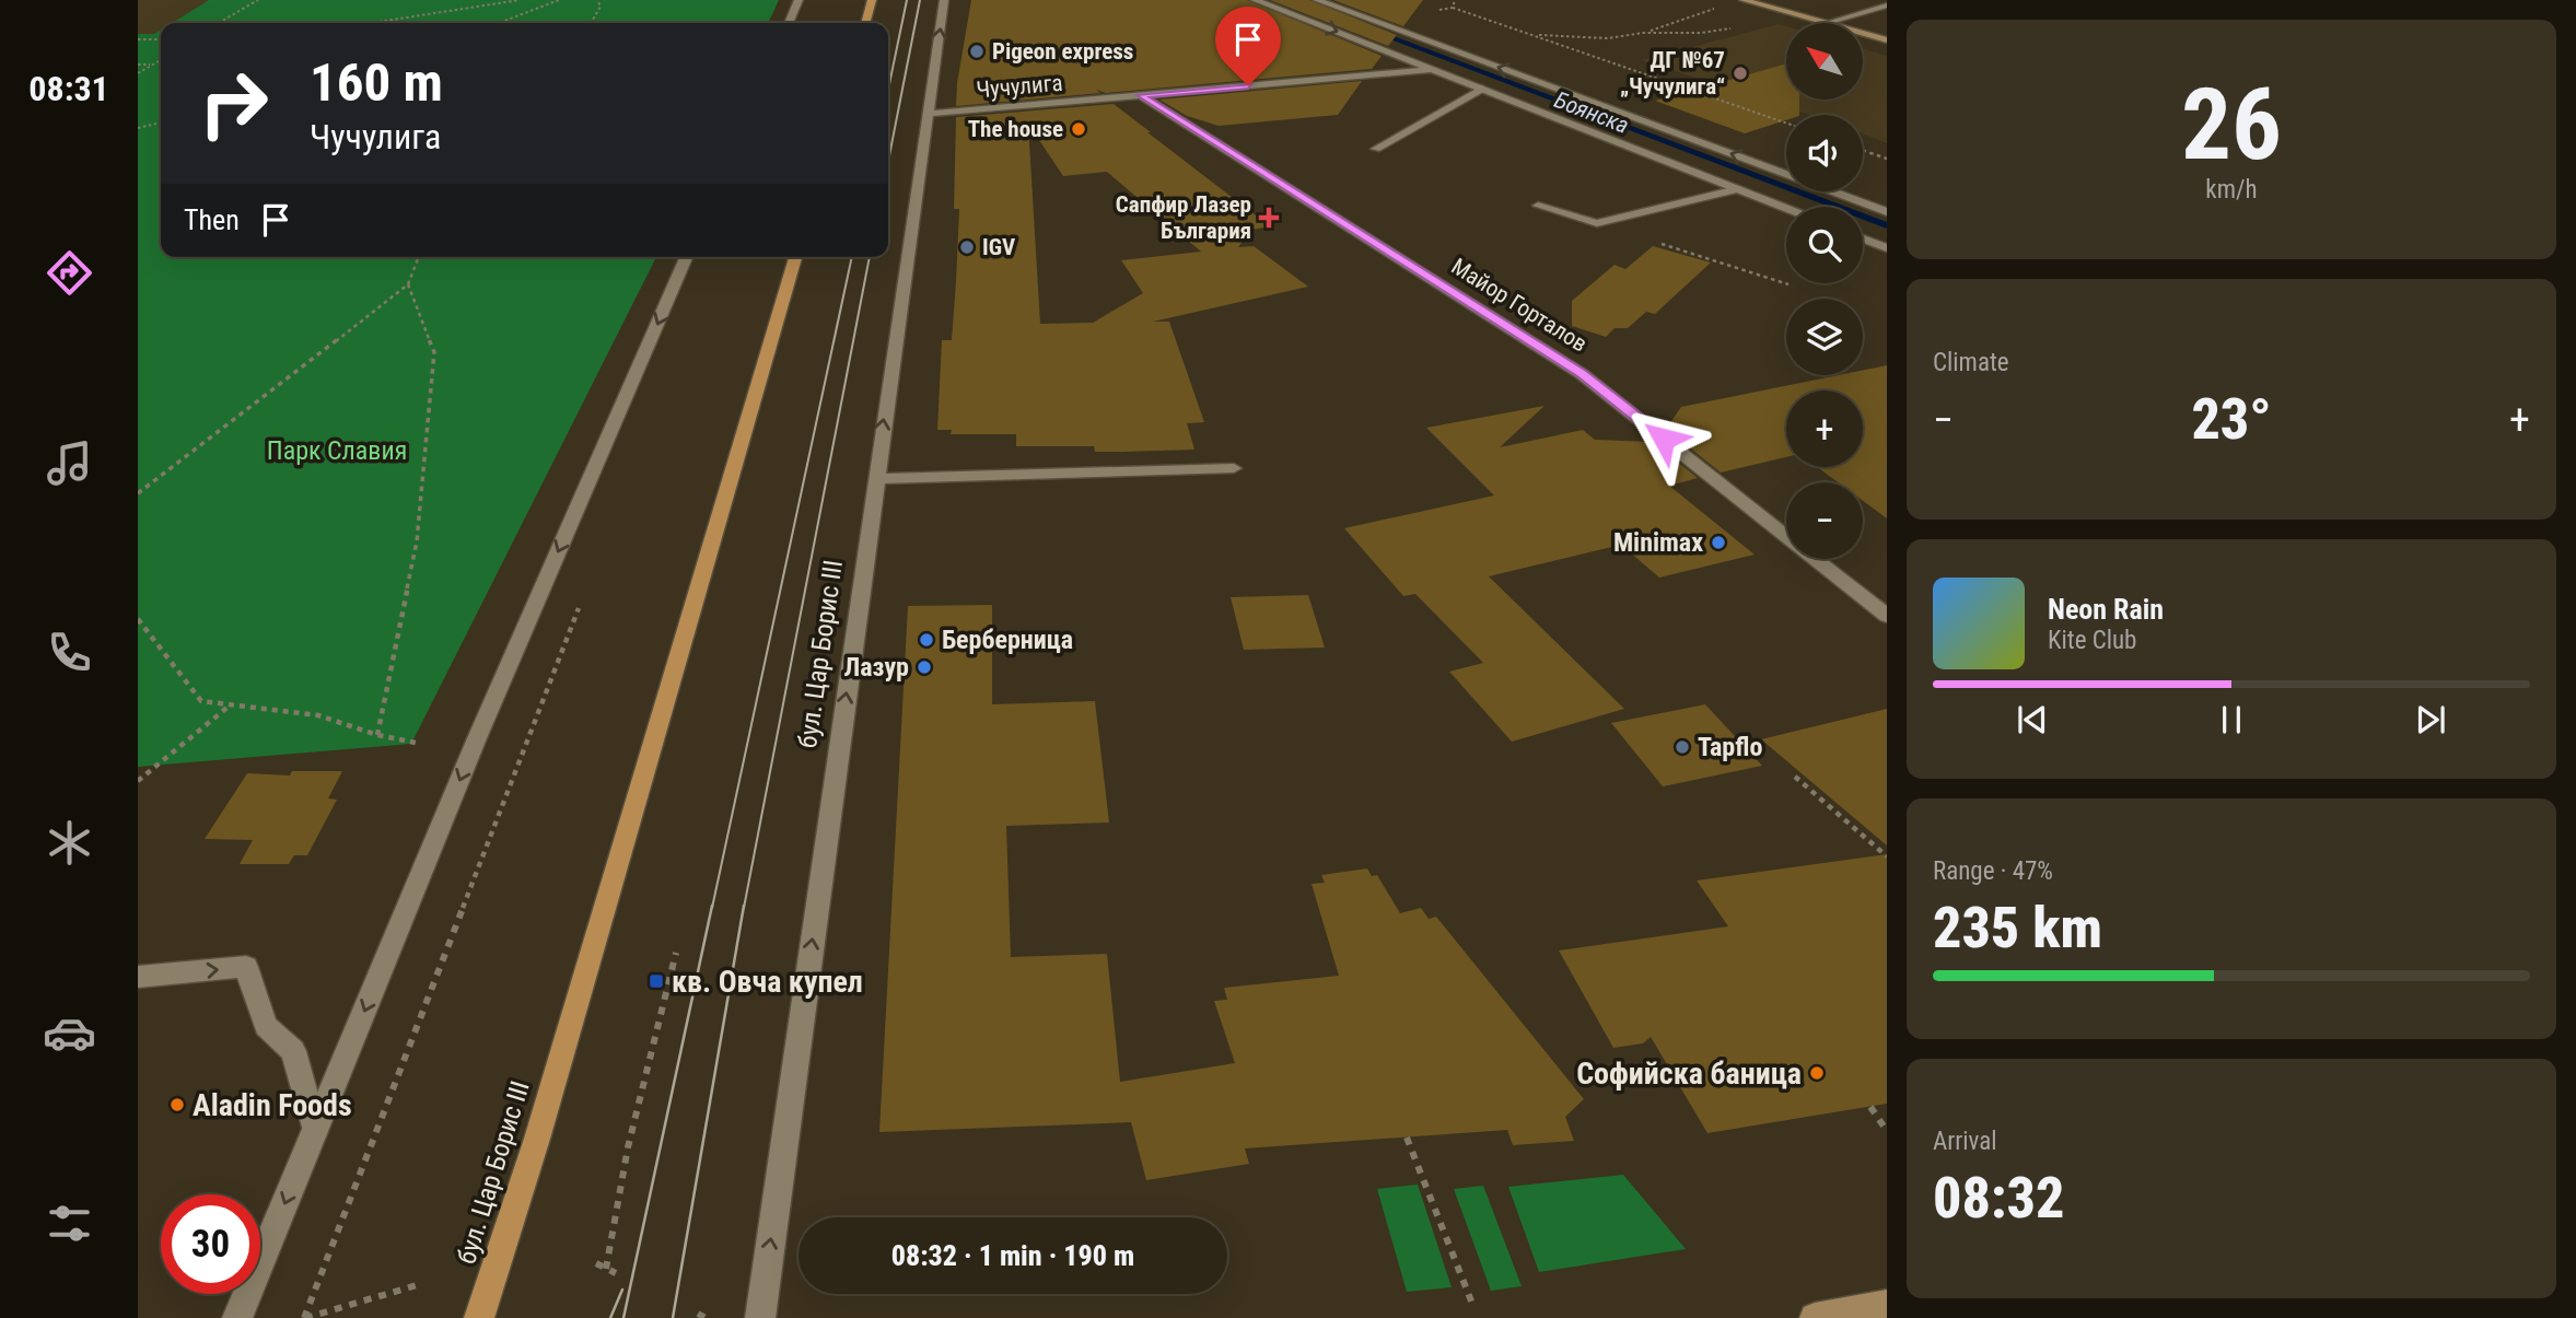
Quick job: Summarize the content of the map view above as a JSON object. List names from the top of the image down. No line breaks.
{"streets":{"main road":["бул. Цар Борис III"],"street":["Чучулига","Майор Горталов"]},"crossings":[["Чучулига","Майор Горталов"],["Чучулига","бул. Цар Борис III"]],"one_way":["бул. Цар Борис III"],"water":["Боянска"],"parks":["Парк Славия"],"places":{"other":["Pigeon express","ДГ №67 „Чучулига“","The house","IGV","Minimax","Берберница","Лазур","Tapflo","Софийска баница","Aladin Foods"],"health":["Сапфир Лазер България"],"transit":["кв. Овча купел"]},"north":"top left","page":{"tabs":"08:31","tile":[["26","km/h"],"Climate",["Range · 47%","235 km"],["Arrival","08:32"]],"map_buttons":["+","−"],"turn":["160 m","Чучулига"],"then":"Then","heat":["−","23°","+"],"song":["Neon Rain","Kite Club"],"limit":"30","trip":"08:32 · 1 min · 190 m"}}
